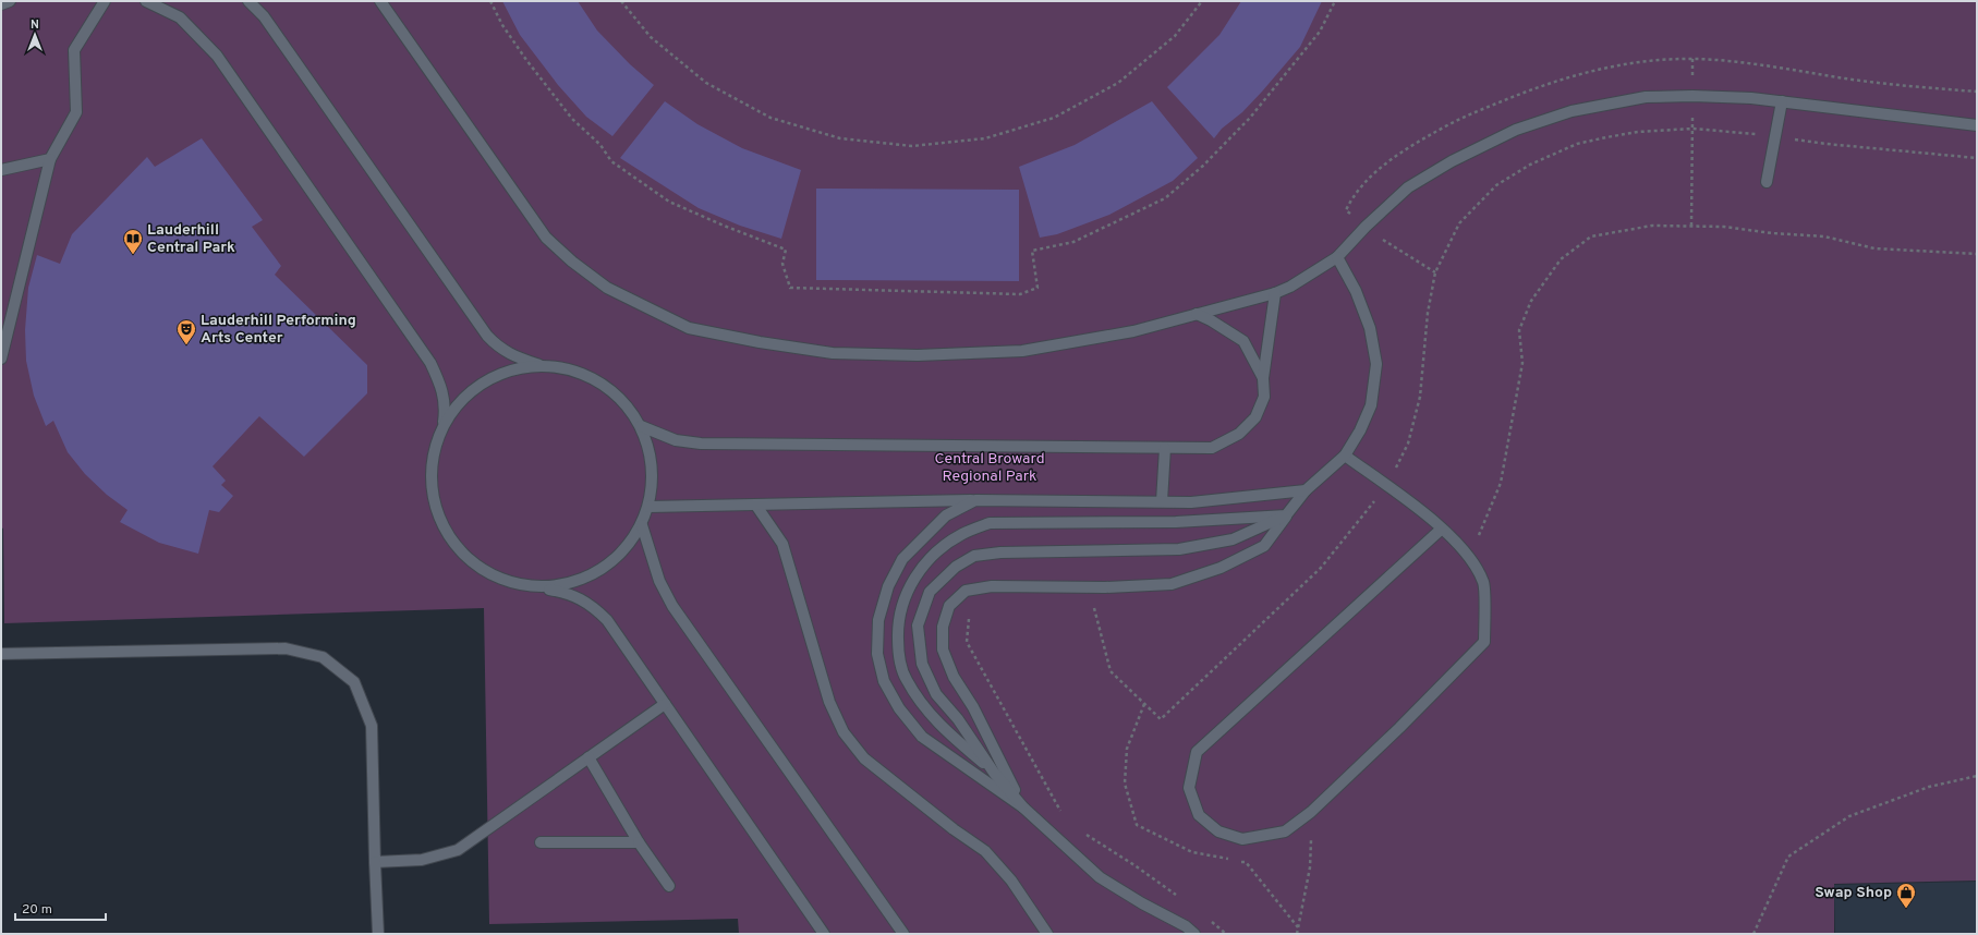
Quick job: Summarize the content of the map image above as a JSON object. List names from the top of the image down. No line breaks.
{"parks":["Central Broward Regional Park"],"places":{"library":["Lauderhill Central Park"],"theatre":["Lauderhill Performing Arts Center"],"shop":["Swap Shop"]},"scale_bar":"20 m","north":"top"}
